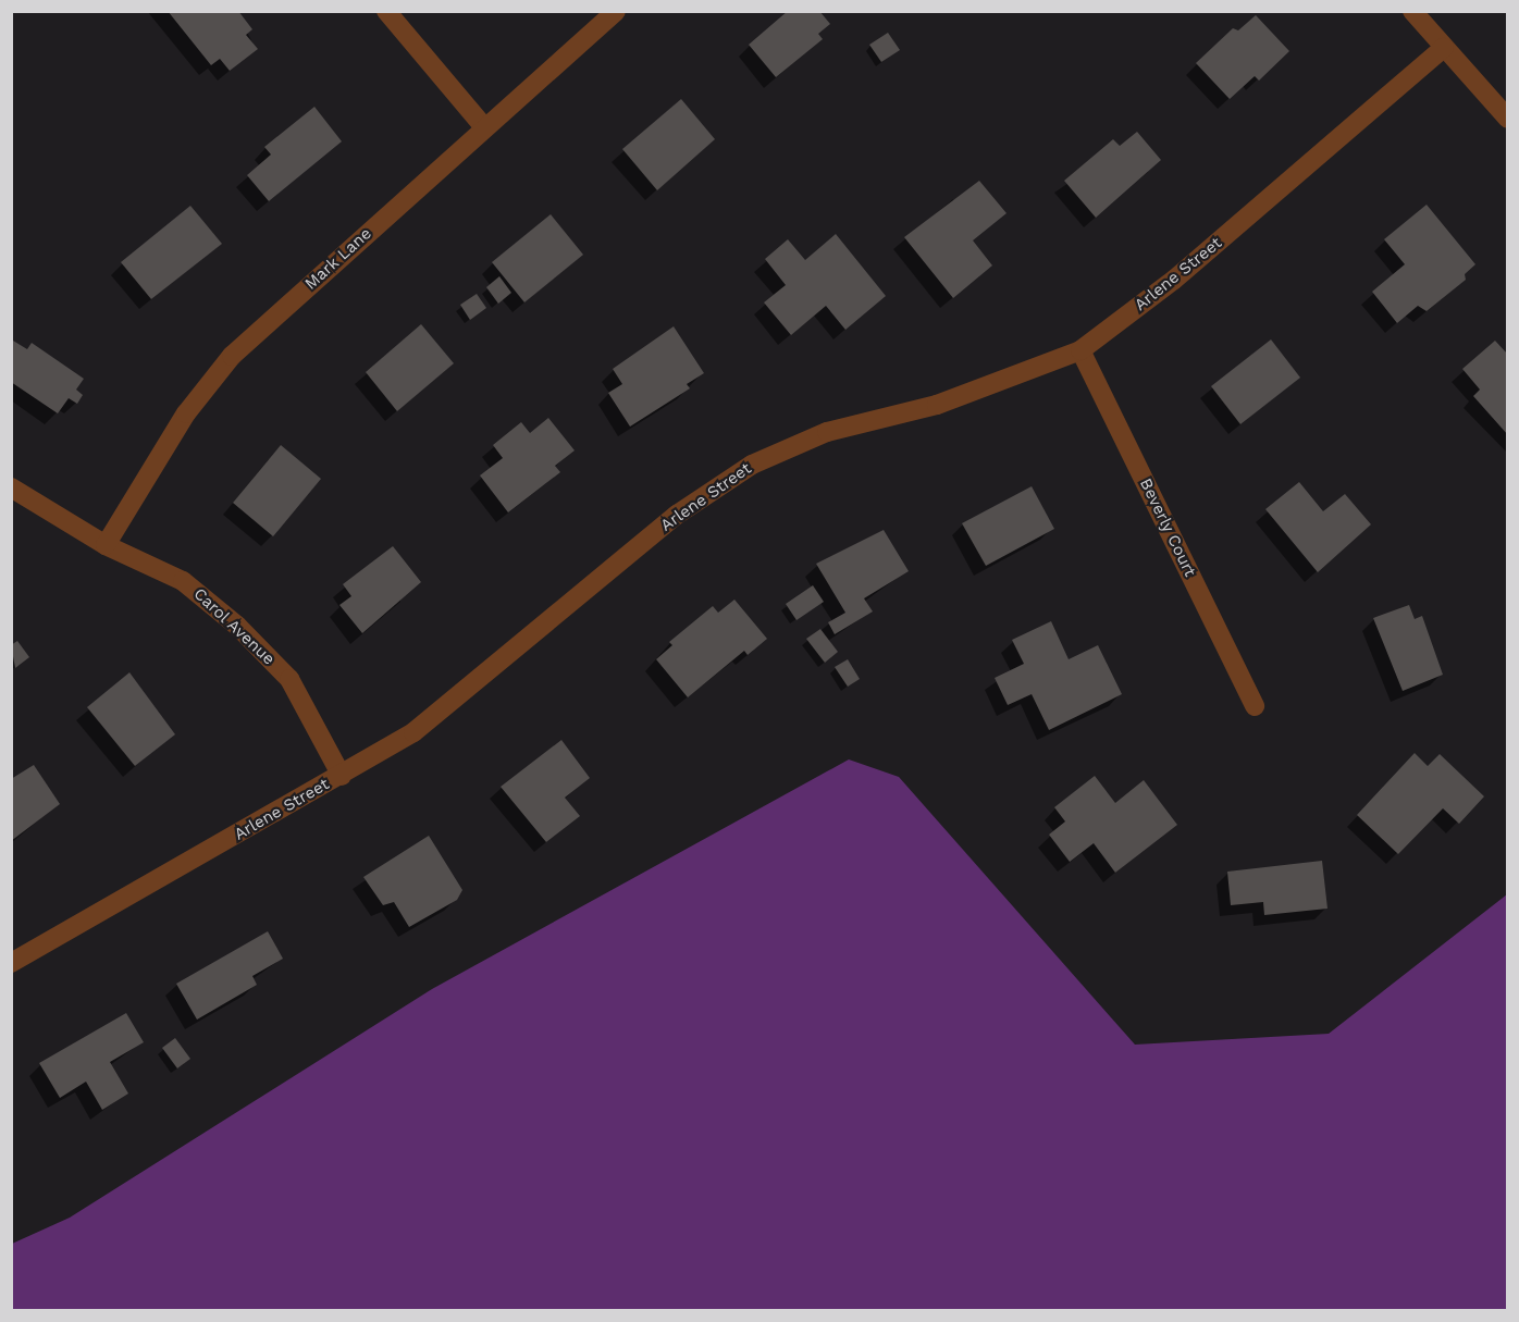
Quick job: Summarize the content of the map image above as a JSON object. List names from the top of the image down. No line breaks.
{"streets":{"street":["Mark Lane","Arlene Street","Beverly Court","Carol Avenue"]},"crossings":[["Mark Lane","Carol Avenue"],["Arlene Street","Beverly Court"],["Arlene Street","Carol Avenue"]]}
